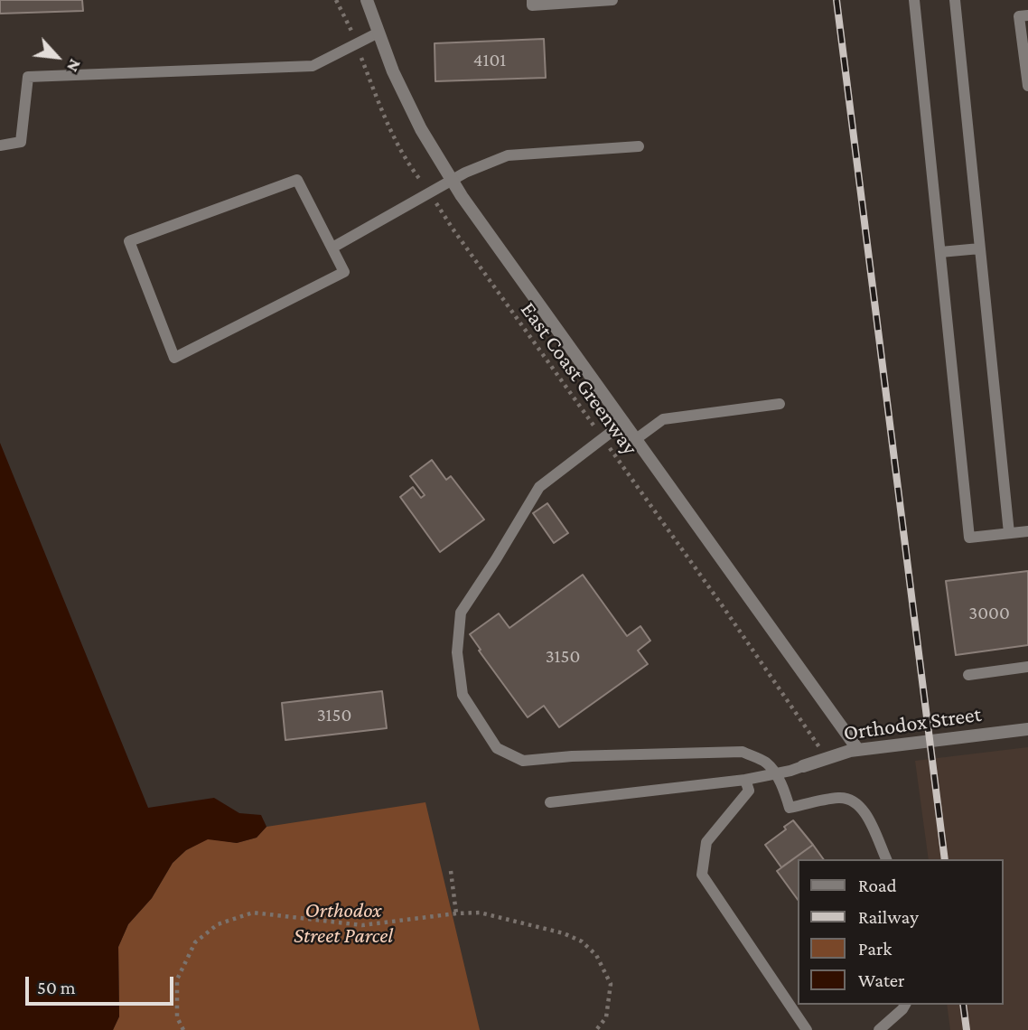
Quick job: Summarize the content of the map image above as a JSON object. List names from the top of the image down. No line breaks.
{"streets":{"street":["Orthodox Street"],"path":["East Coast Greenway"]},"crossings":[["East Coast Greenway","Orthodox Street"]],"parks":["Orthodox Street Parcel"],"house_numbers":["4101","3000","3150","3150"],"legend":["Road","Railway","Park","Water"],"scale_bar":"50 m","north":"bottom right"}
